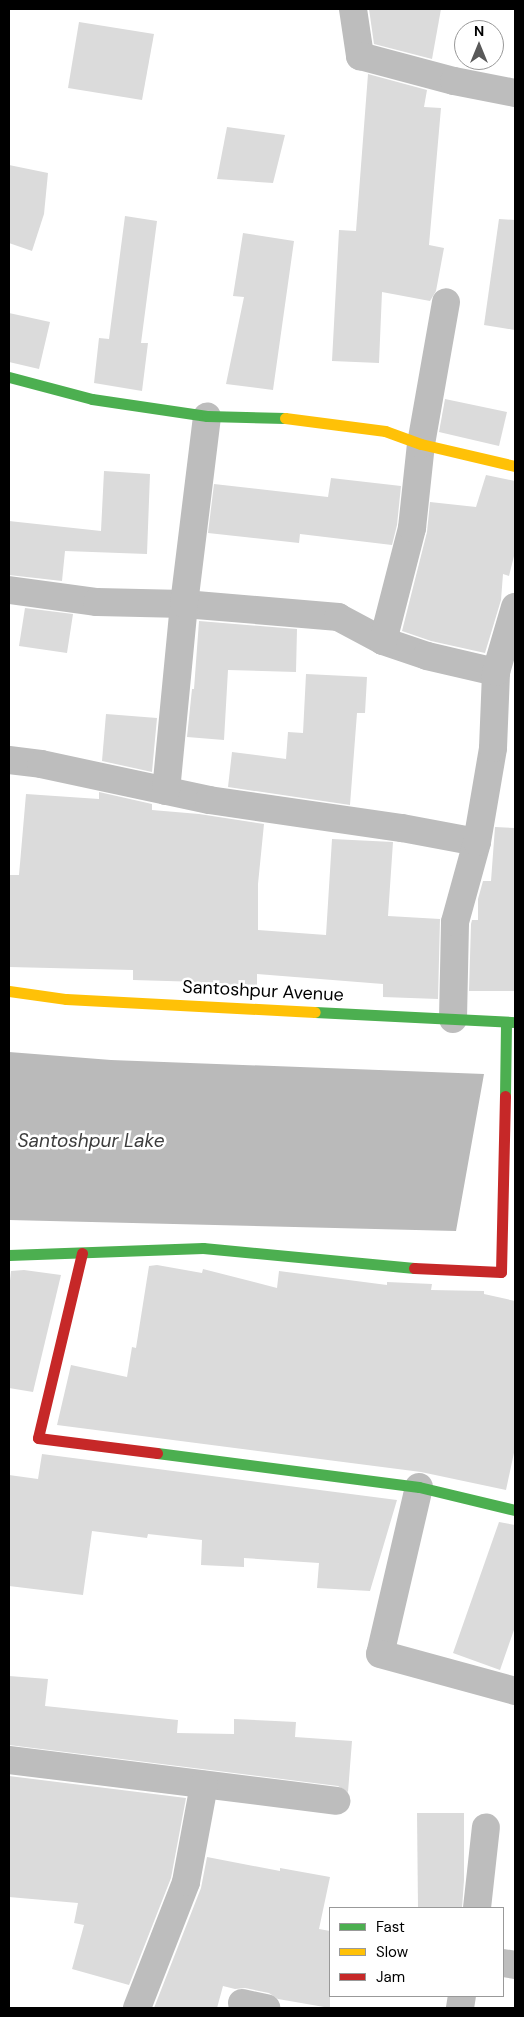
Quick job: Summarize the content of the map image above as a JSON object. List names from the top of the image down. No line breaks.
{"streets":{"street":["Santoshpur Avenue"]},"water":["Santoshpur Lake"],"legend":["Fast","Slow","Jam"],"north":"top"}
